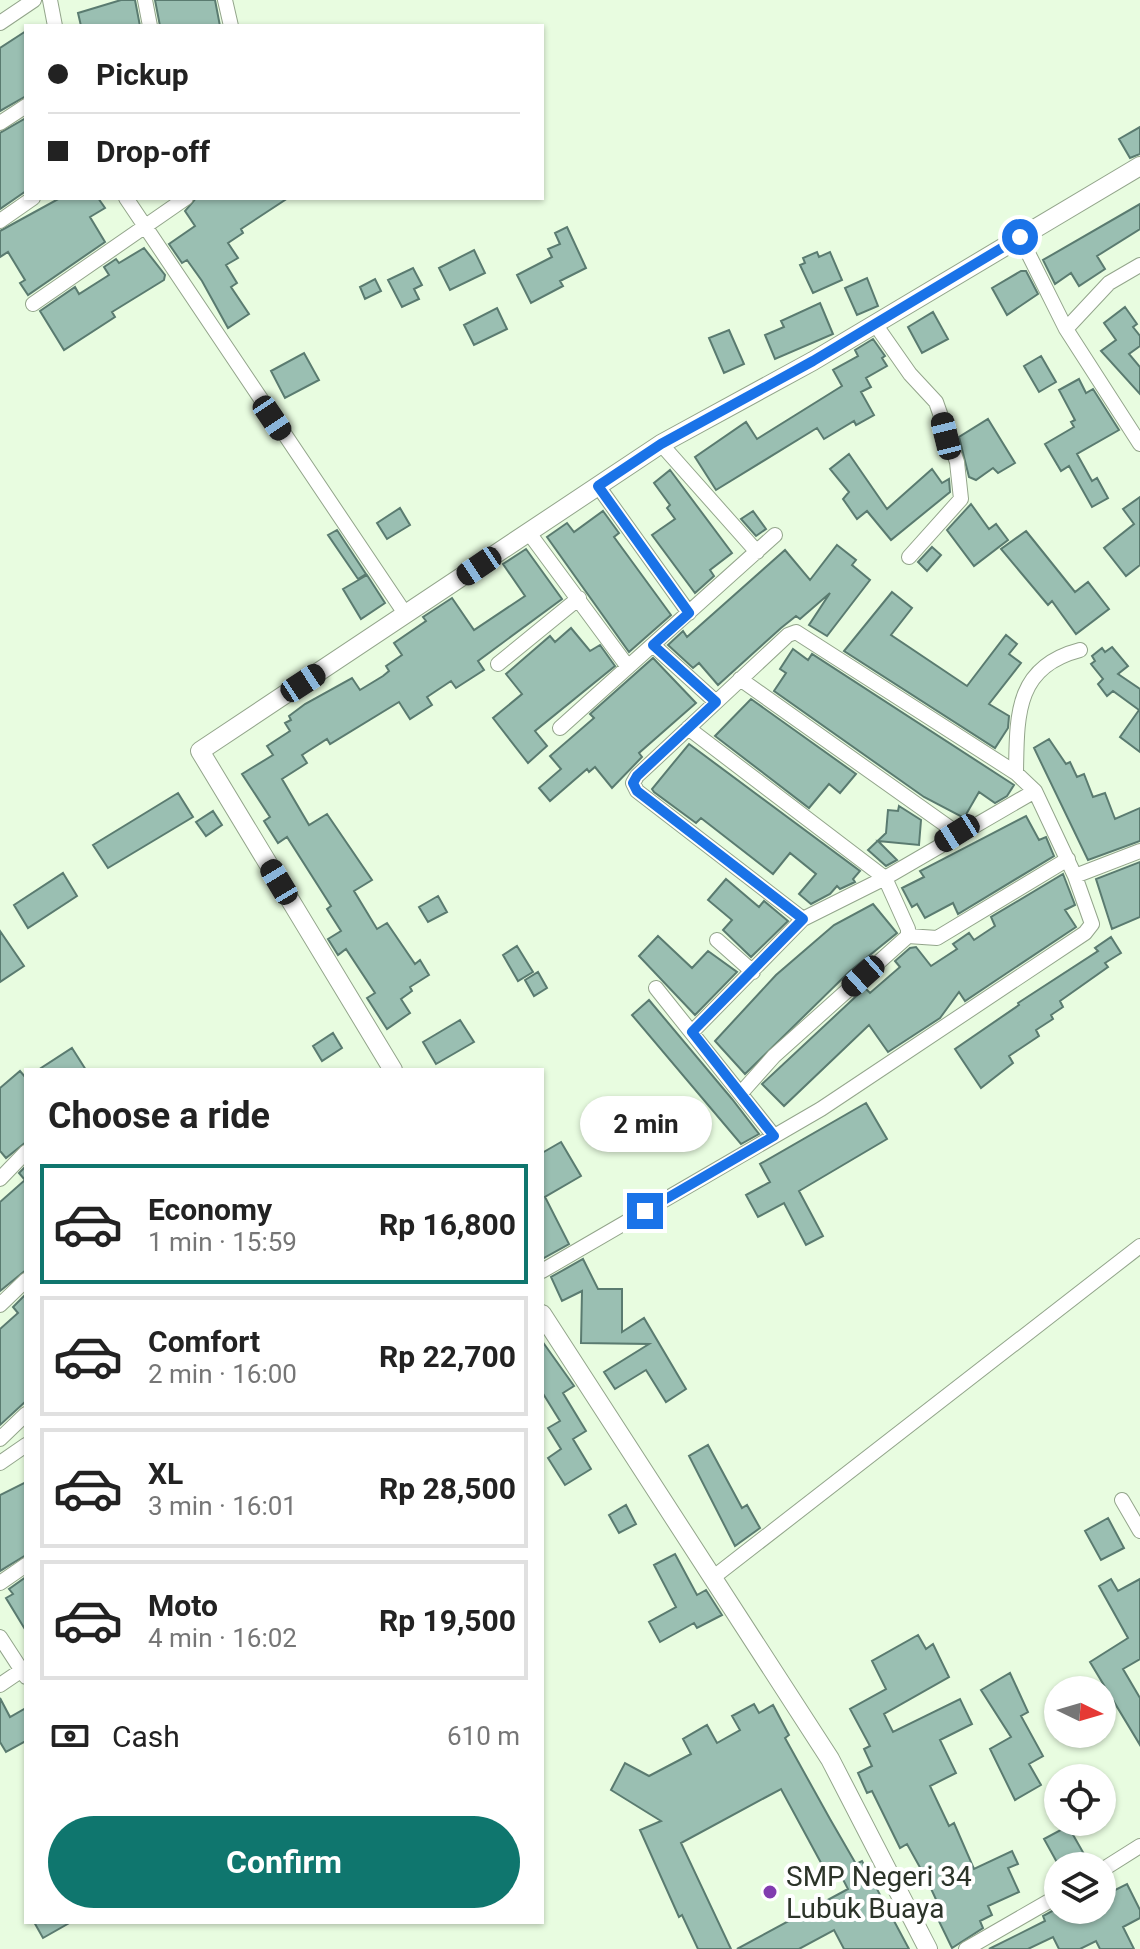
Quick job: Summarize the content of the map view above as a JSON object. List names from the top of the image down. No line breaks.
{"places":["SMP Negeri 34 Lubuk Buaya"],"north":"right","page":{"banner":["Pickup","Drop-off"],"heading":"Choose a ride","bubble":"2 min","list":[{"name":"Economy","note":"1 min · 15:59","value":"Rp 16,800"},{"name":"Comfort","note":"2 min · 16:00","value":"Rp 22,700"},{"name":"XL","note":"3 min · 16:01","value":"Rp 28,500"},{"name":"Moto","note":"4 min · 16:02","value":"Rp 19,500"}],"pay":["Cash","610 m"],"buttons":"Confirm"}}
